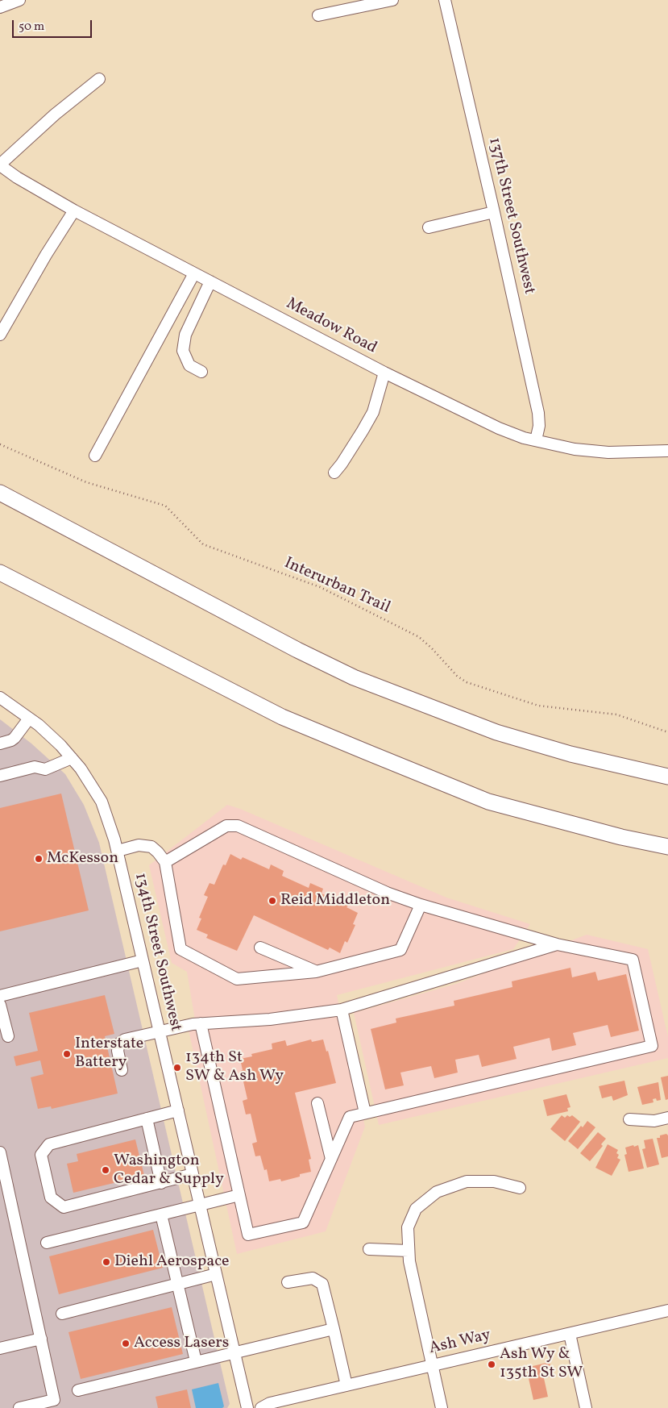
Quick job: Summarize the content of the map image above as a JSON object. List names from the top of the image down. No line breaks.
{"streets":{"street":["137th Street Southwest","Meadow Road","134th Street Southwest","Ash Way"],"path":["Interurban Trail"]},"crossings":[["137th Street Southwest","Meadow Road"]],"places":["McKesson","Reid Middleton","Interstate Battery","134th St SW & Ash Wy","Washington Cedar & Supply","Diehl Aerospace","Access Lasers","Ash Wy & 135th St SW"],"scale_bar":"50 m"}
